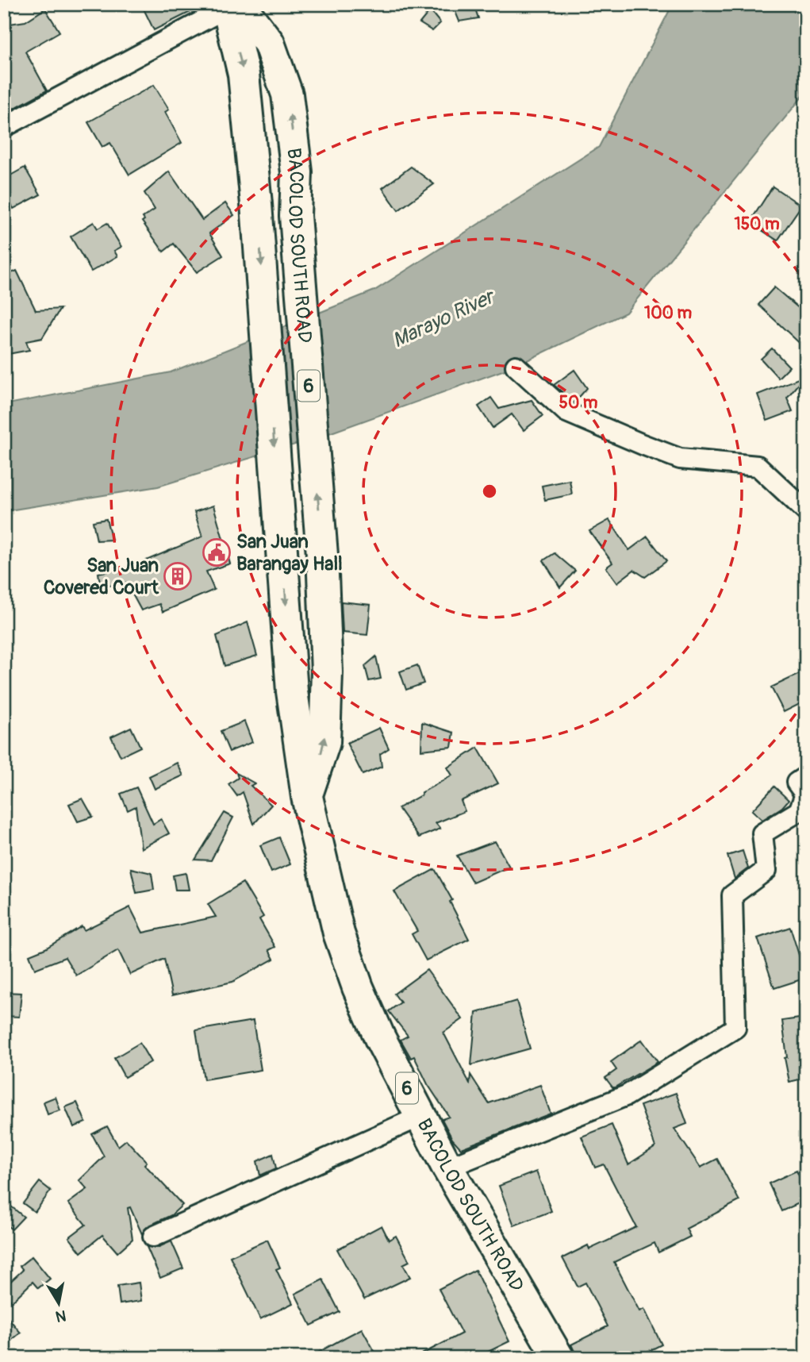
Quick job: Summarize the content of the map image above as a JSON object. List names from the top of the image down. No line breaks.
{"streets":{"highway":["BACOLOD SOUTH ROAD","6"]},"water":["Marayo River"],"places":{"public building":["San Juan Barangay Hall"],"building":["San Juan Covered Court"]},"north":"bottom","rings":["150 m","100 m","50 m"]}
